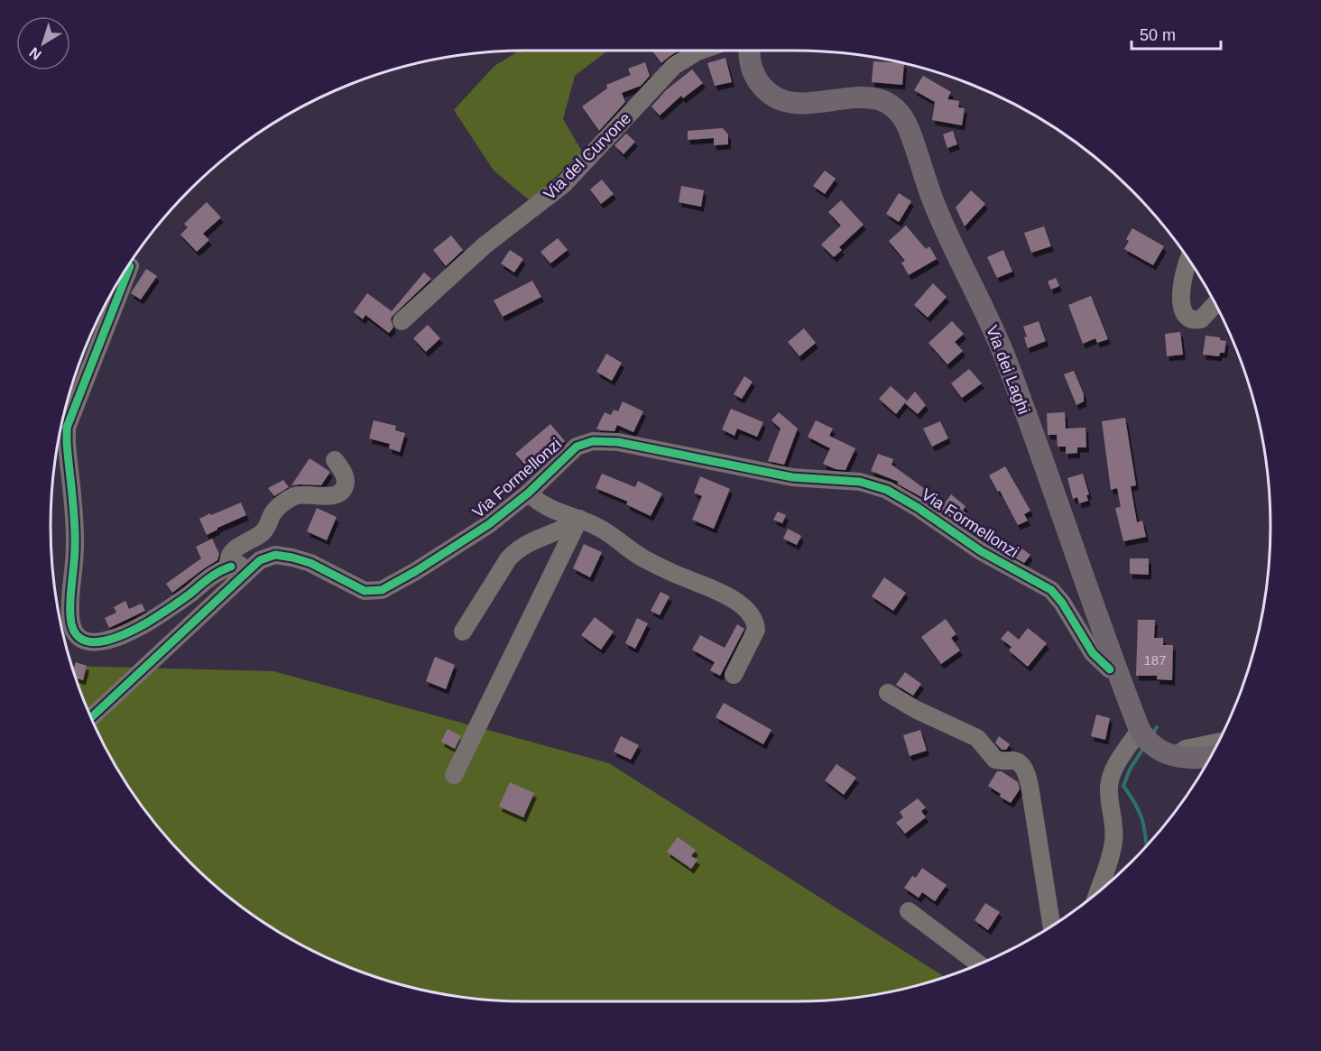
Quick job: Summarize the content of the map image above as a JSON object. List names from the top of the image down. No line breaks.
{"streets":{"main road":["Via dei Laghi"],"street":["Via del Curvone","Via Formellonzi"]},"crossings":[["Via dei Laghi","Via Formellonzi"]],"house_numbers":["187"],"scale_bar":"50 m","north":"bottom left"}
